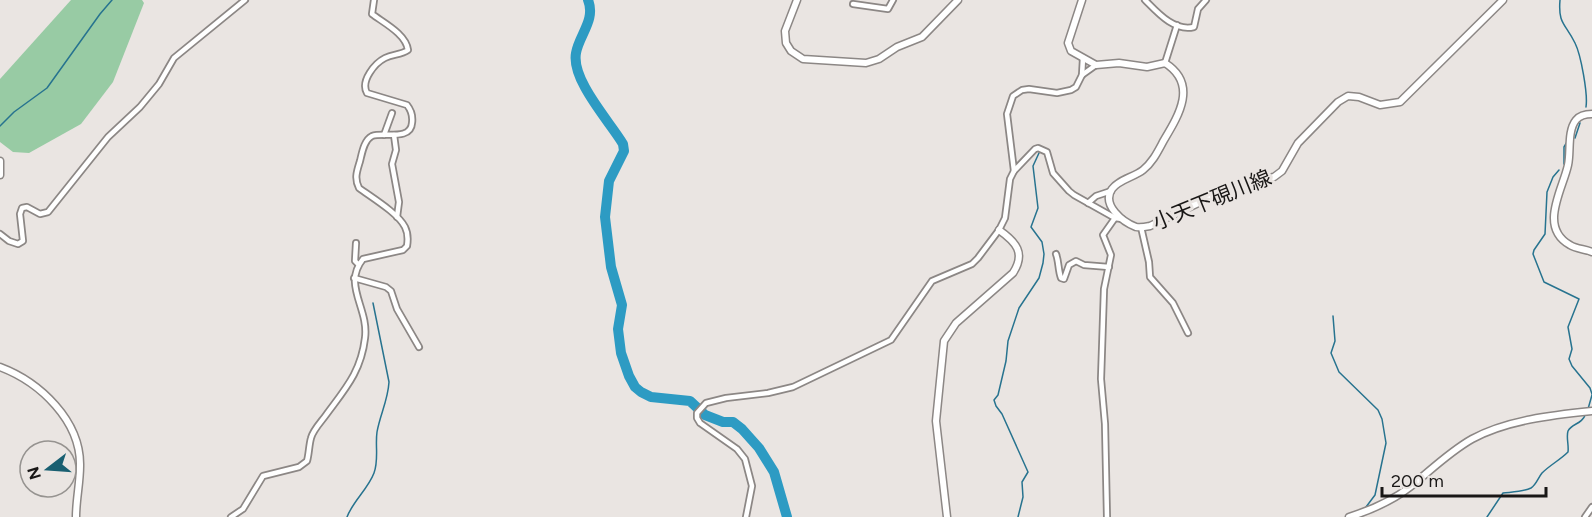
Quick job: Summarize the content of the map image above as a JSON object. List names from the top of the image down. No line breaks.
{"streets":{"main road":["小天下硯川線"]},"scale_bar":"200 m","north":"left"}
